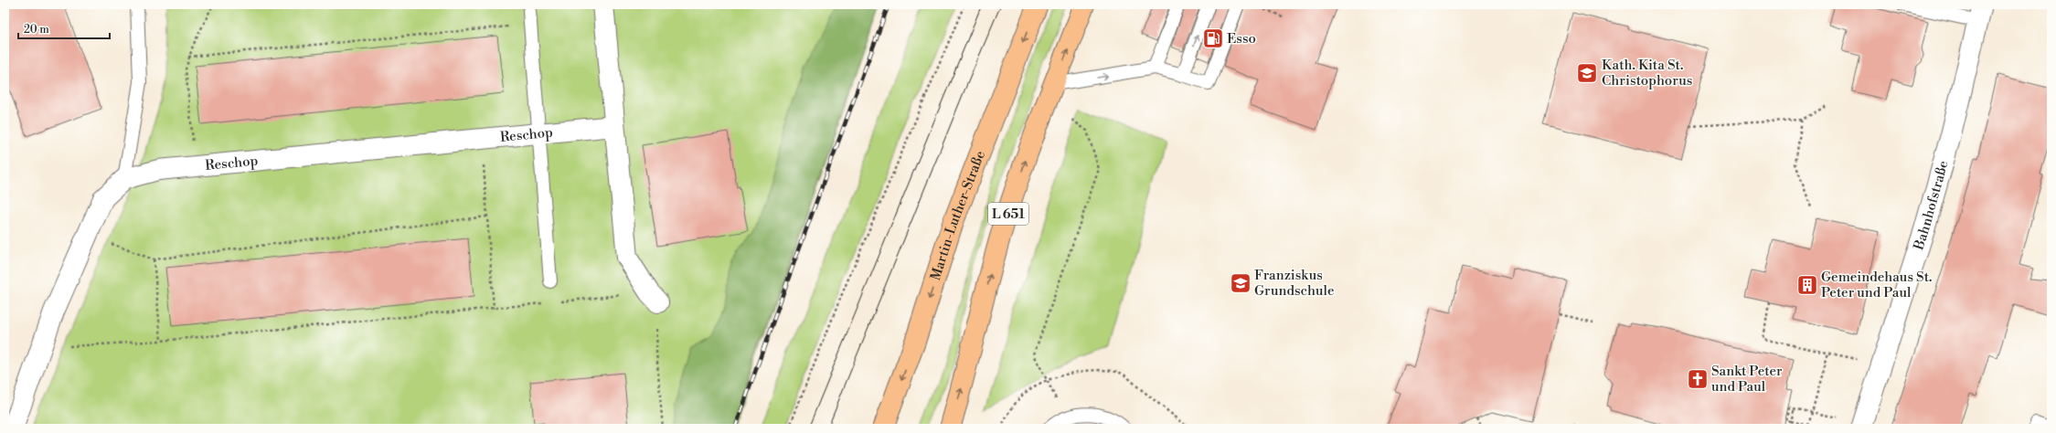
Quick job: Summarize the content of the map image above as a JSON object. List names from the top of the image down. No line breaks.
{"streets":{"main road":["L 651","Martin-Luther-Straße"],"street":["Reschop","Bahnhofstraße"]},"places":{"fuel station":["Esso"],"school or university":["Kath. Kita St. Christophorus","Franziskus Grundschule"],"building":["Gemeindehaus St. Peter und Paul"],"church":["Sankt Peter und Paul"]},"scale_bar":"20 m"}
